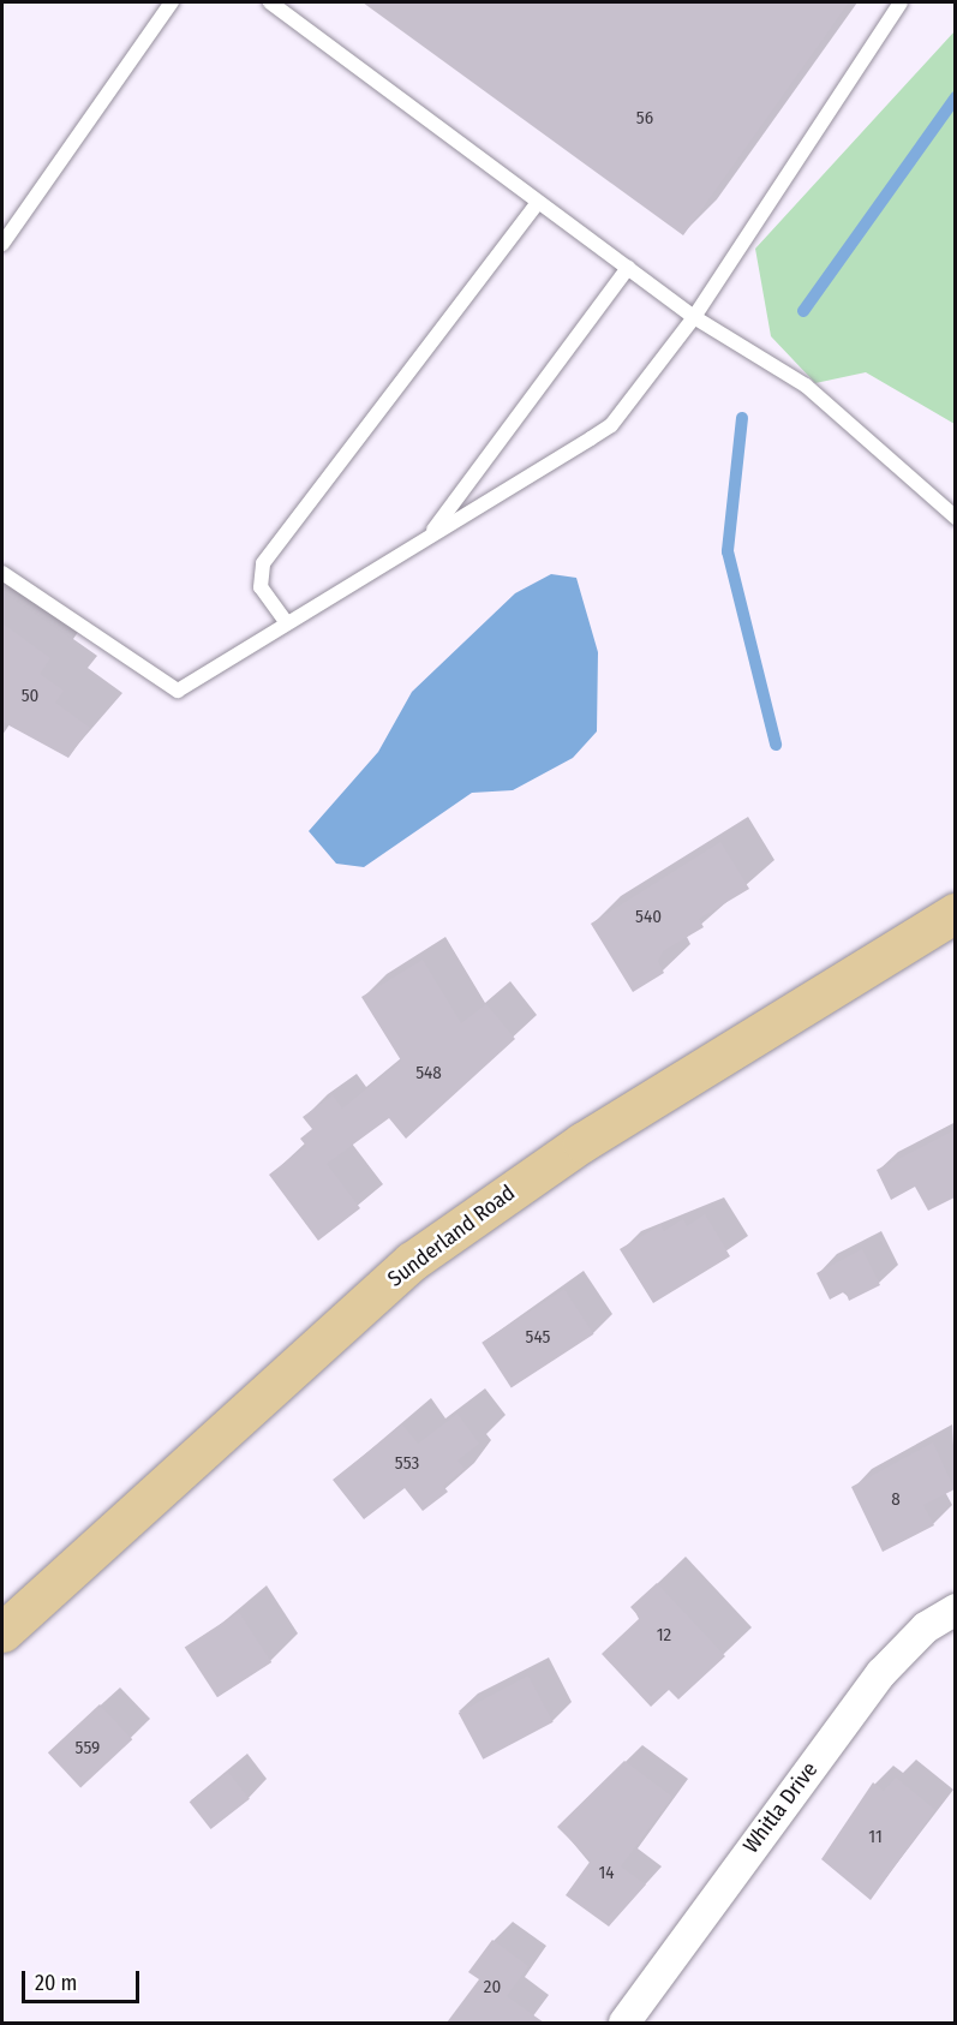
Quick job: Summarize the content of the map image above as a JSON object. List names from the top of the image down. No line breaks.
{"streets":{"main road":["Sunderland Road"],"street":["Whitla Drive"]},"house_numbers":["56","50","540","548","545","553","8","12","559","11","14","20"],"scale_bar":"20 m"}
